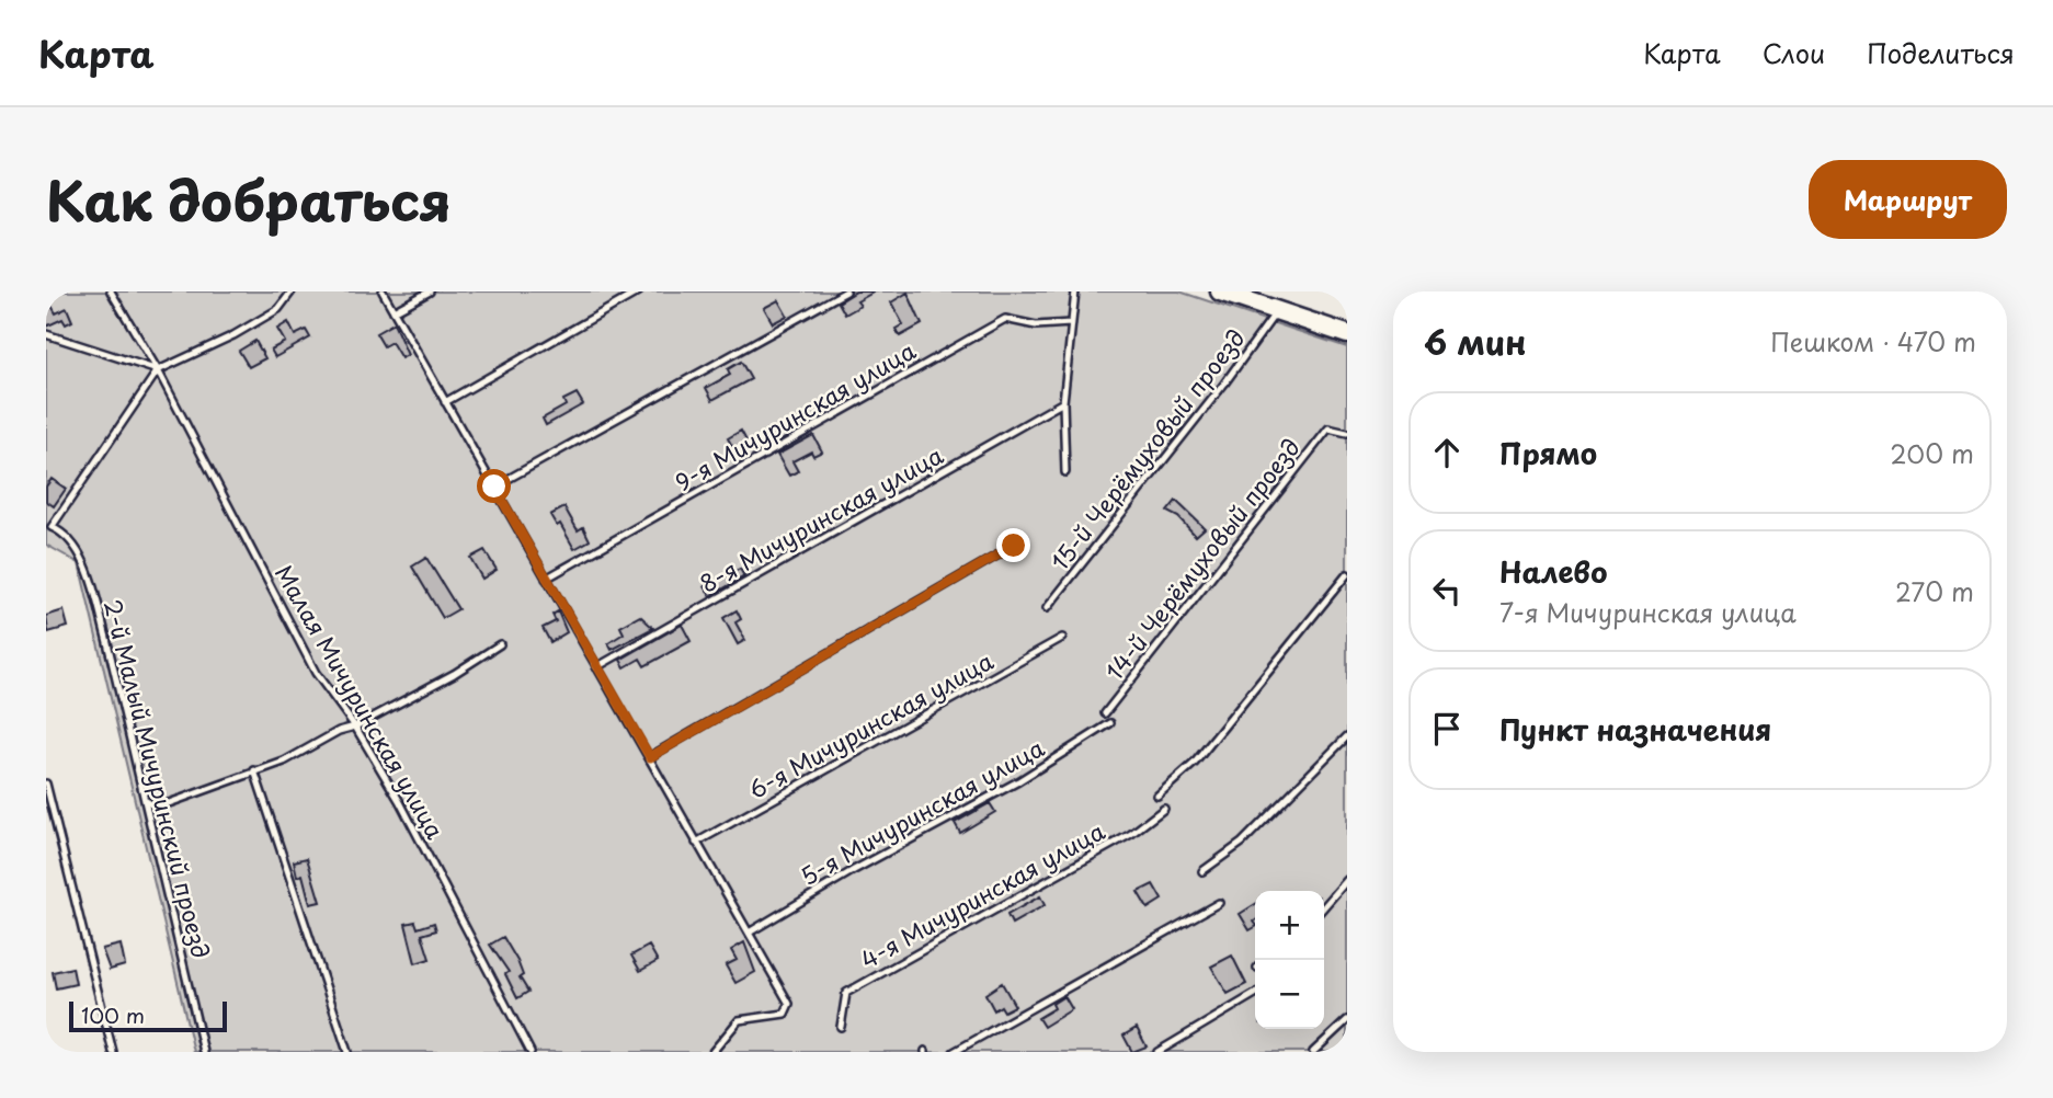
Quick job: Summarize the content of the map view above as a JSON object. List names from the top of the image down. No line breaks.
{"streets":{"lane":["9-я Мичуринская улица","15-й Черёмуховый проезд","8-я Мичуринская улица","14-й Черёмуховый проезд","Малая Мичуринская улица","6-я Мичуринская улица","2-й Малый Мичуринский проезд","5-я Мичуринская улица","4-я Мичуринская улица"]},"scale_bar":"100 m","page":{"header":"Карта","nav":["Карта","Слои","Поделиться"],"title":"Как добраться","buttons":"Маршрут","heading":["6 мин","Пешком · 470 m"],"list":[["Прямо","200 m"],["Налево","7-я Мичуринская улица","270 m"],"Пункт назначения"],"map_buttons":["+","−"],"scale":"100 m"}}
